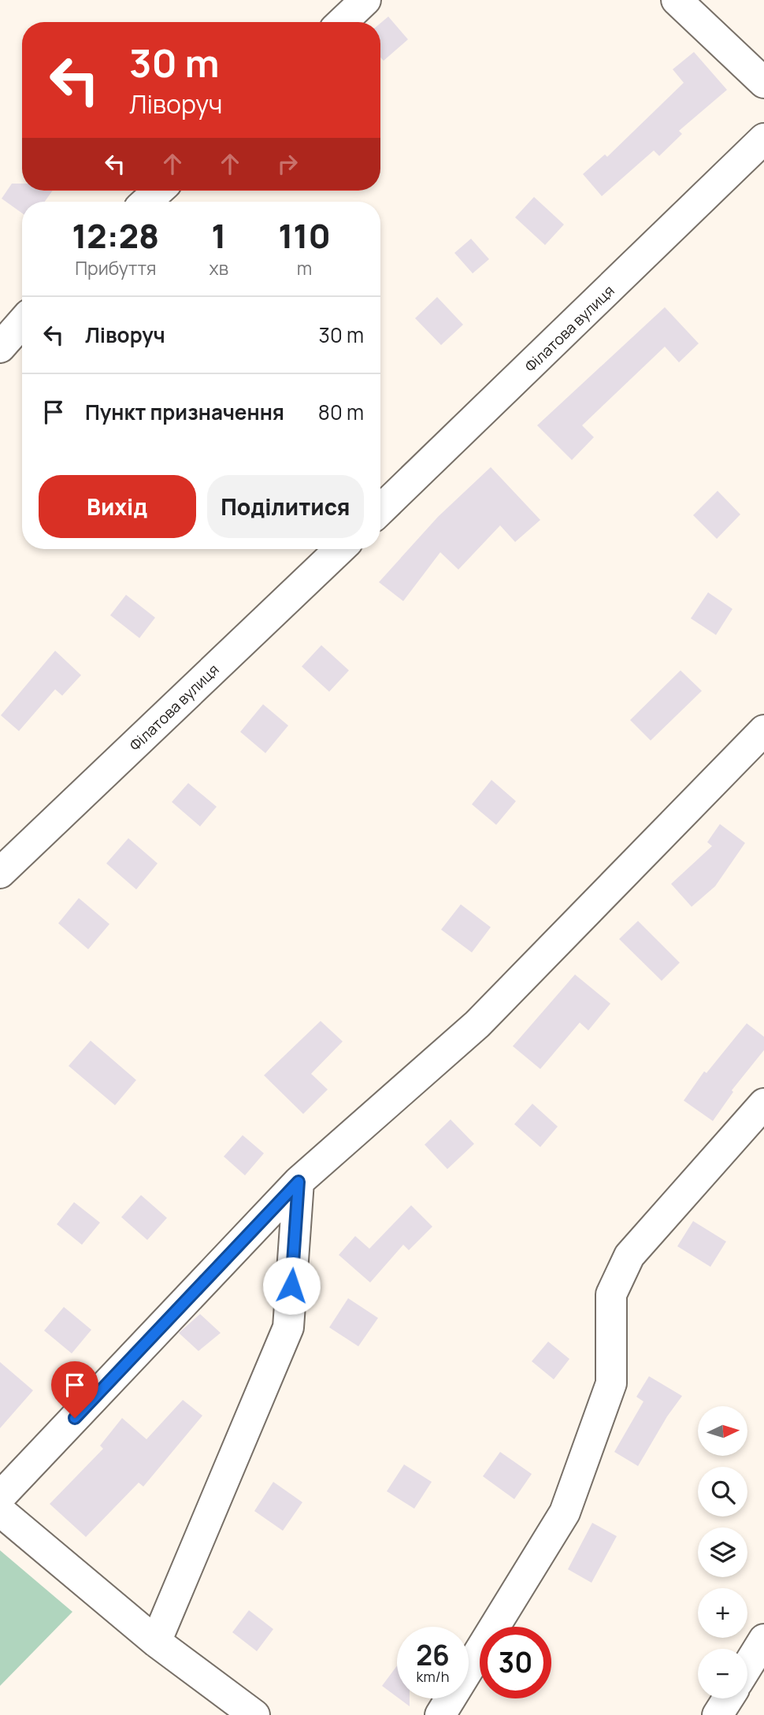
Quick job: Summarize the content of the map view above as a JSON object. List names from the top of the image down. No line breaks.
{"streets":{"street":["Філатова вулиця"]},"north":"right","page":{"turn":["30 m","Ліворуч"],"eta":["12:28","Прибуття","1","хв","110","m"],"list":[{"name":"Ліворуч","value":"30 m"},{"name":"Пункт призначення","value":"80 m"}],"buttons":["Вихід","Поділитися"],"map_buttons":["+","−"],"speed":"26 km/h","limit":"30"}}
